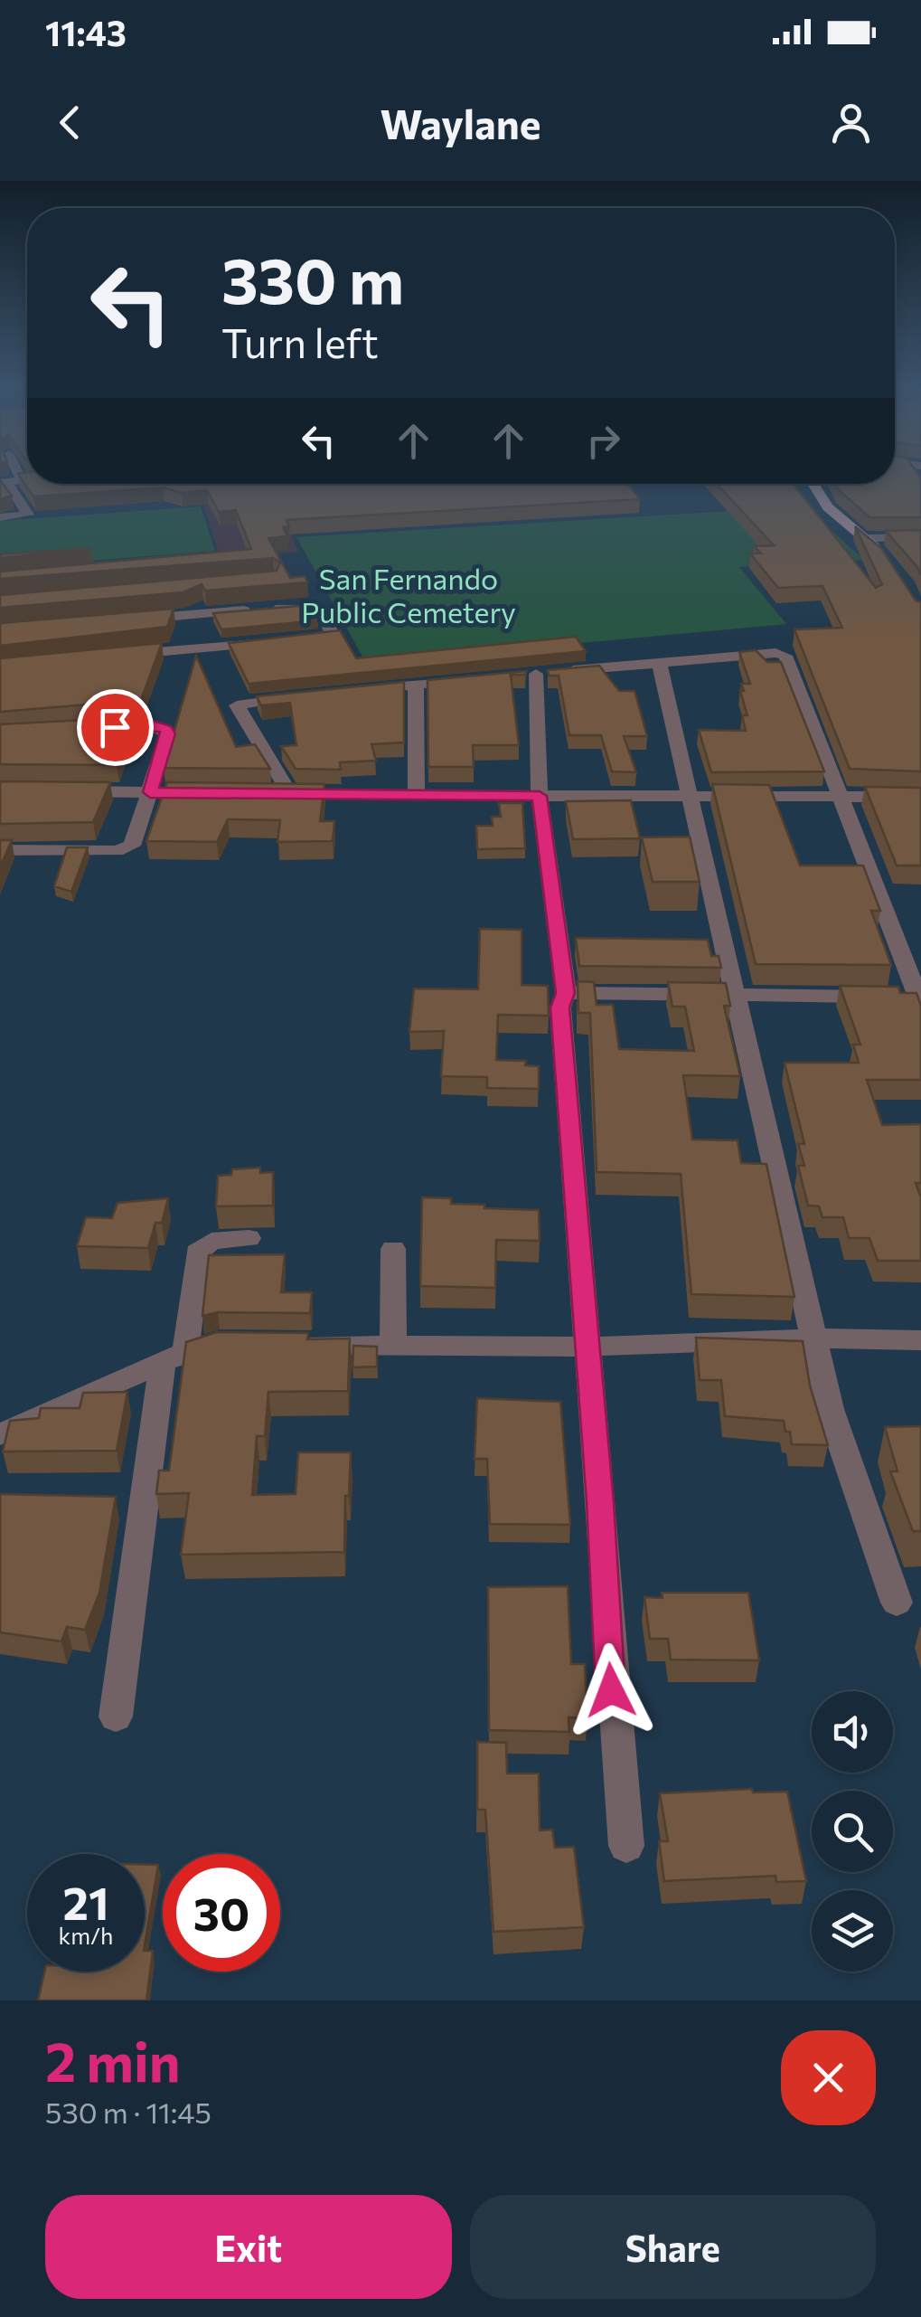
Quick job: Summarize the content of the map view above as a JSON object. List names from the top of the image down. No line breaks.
{"parks":["San Fernando Public Cemetery"],"page":{"status":"11:43","header":"Waylane","turn":["330 m","Turn left"],"speed":"21 km/h","limit":"30","heading":["2 min","530 m · 11:45"],"buttons":["Exit","Share"]}}
